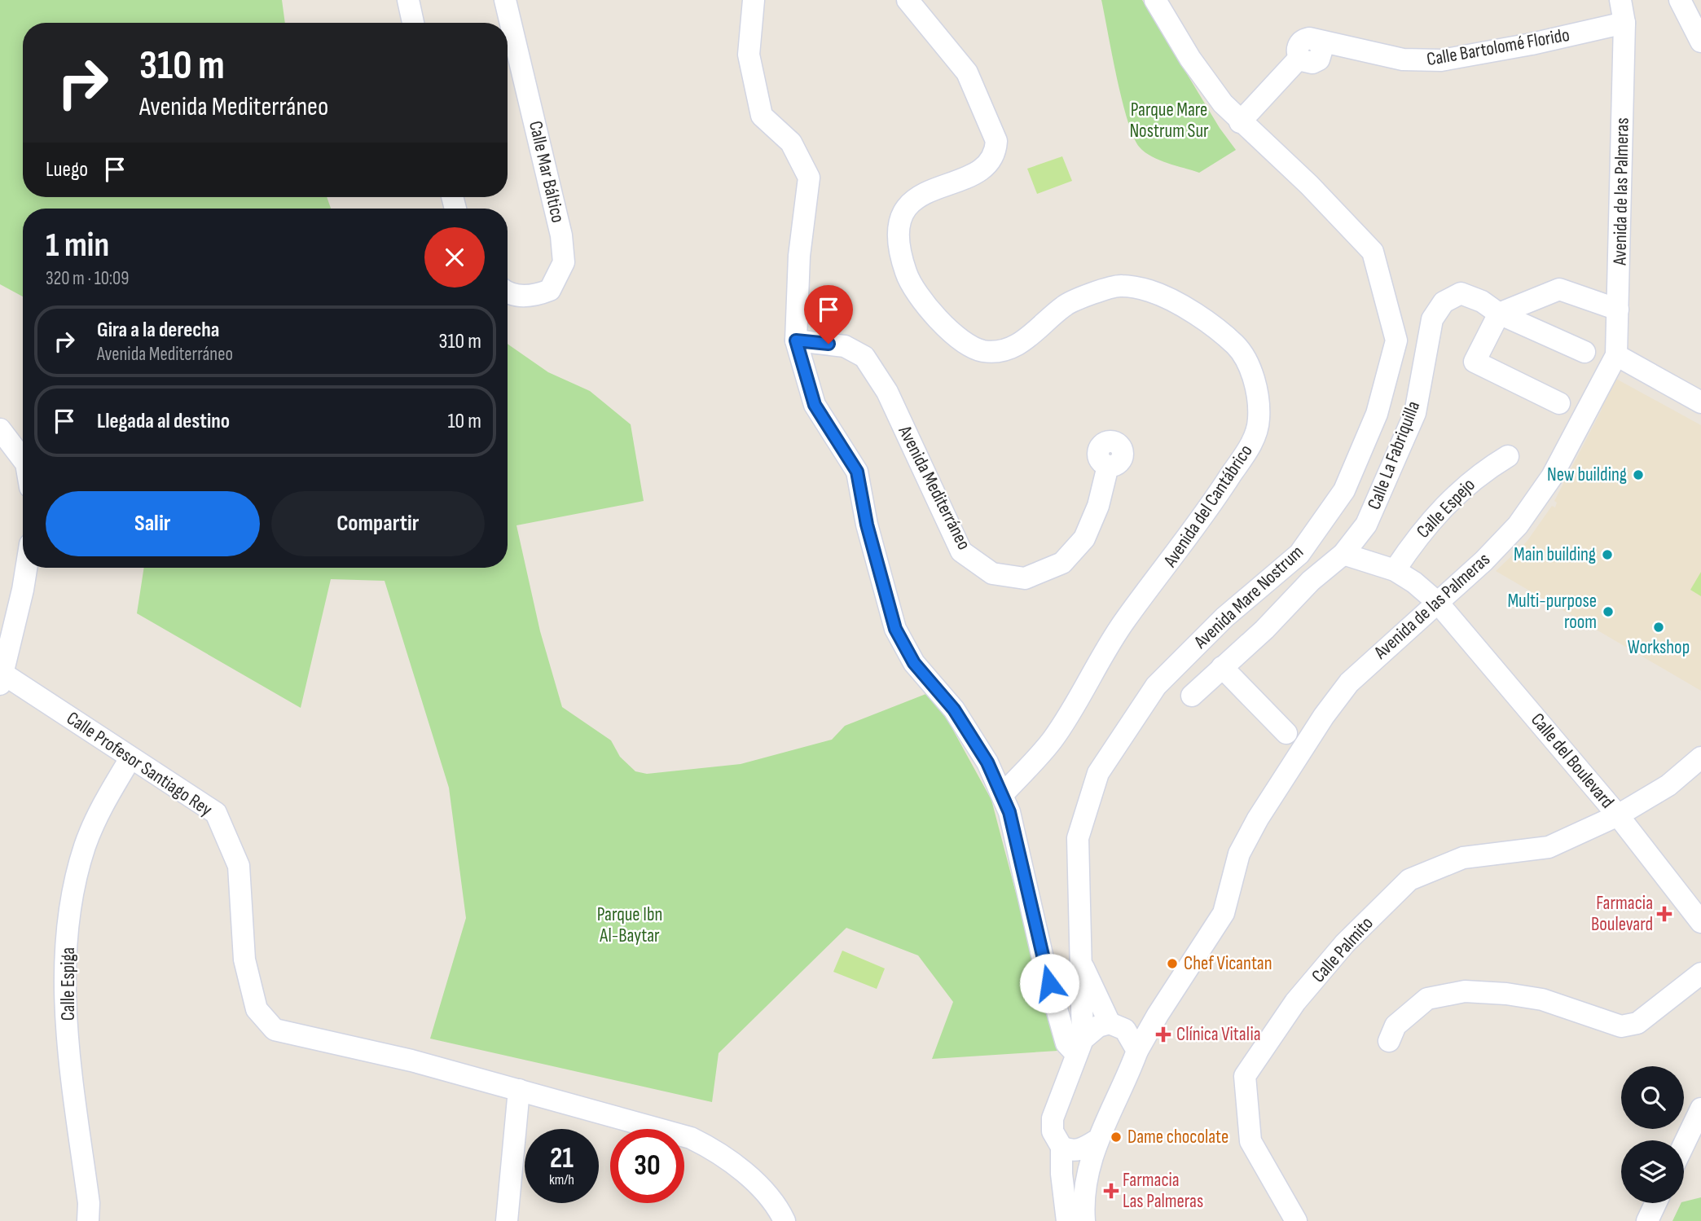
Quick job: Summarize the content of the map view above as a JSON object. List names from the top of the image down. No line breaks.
{"streets":{"street":["Calle Bartolomé Florido","Calle Mar Báltico","Avenida de las Palmeras","Calle La Fabriquilla","Avenida Mediterráneo","Avenida del Cantábrico","Calle Espejo","Avenida Mare Nostrum","Calle del Boulevard","Calle Profesor Santiago Rey","Calle Palmito","Calle Espiga"]},"crossings":[["Calle Bartolomé Florido","Avenida de las Palmeras"],["Calle Bartolomé Florido","Avenida Mare Nostrum"],["Avenida de las Palmeras","Avenida Mare Nostrum"],["Avenida de las Palmeras","Calle del Boulevard"],["Calle La Fabriquilla","Calle del Boulevard"],["Calle Espejo","Calle del Boulevard"],["Calle del Boulevard","Calle Palmito"],["Calle Profesor Santiago Rey","Calle Espiga"]],"parks":["Parque Mare Nostrum Sur","Parque Ibn Al-Baytar"],"places":{"other":["New building","Main building","Multi-purpose room","Workshop","Chef Vicantan","Dame chocolate"],"health":["Farmacia Boulevard","Clínica Vitalia","Farmacia Las Palmeras"]},"page":{"turn":["310 m","Avenida Mediterráneo"],"then":"Luego","heading":["1 min","320 m · 10:09"],"list":[{"name":"Gira a la derecha","note":"Avenida Mediterráneo","value":"310 m"},{"name":"Llegada al destino","value":"10 m"}],"buttons":["Salir","Compartir"],"speed":"21 km/h","limit":"30"}}
